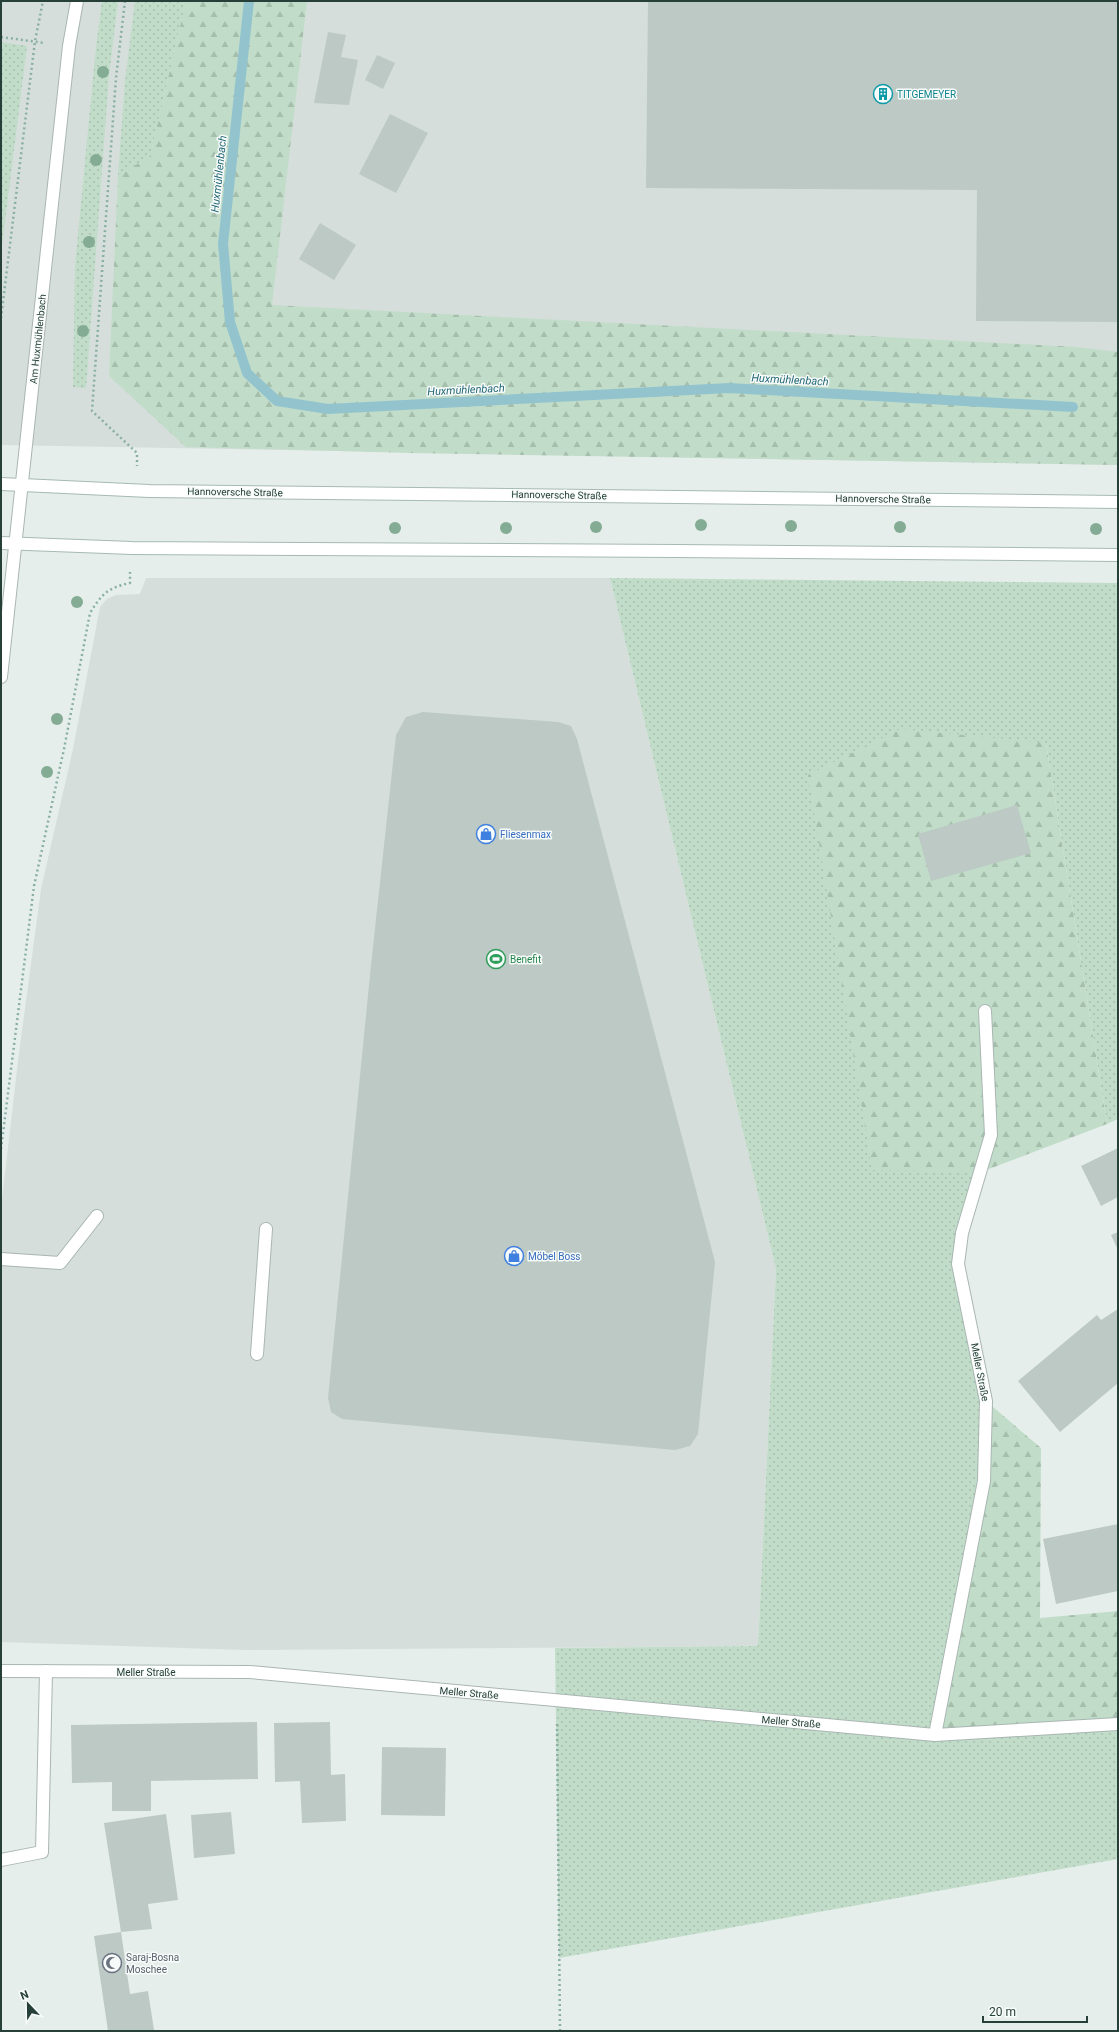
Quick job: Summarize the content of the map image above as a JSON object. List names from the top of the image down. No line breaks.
{"streets":{"main road":["Am Huxmühlenbach","Hannoversche Straße","Meller Straße"]},"crossings":[["Am Huxmühlenbach","Hannoversche Straße"]],"water":["Huxmühlenbach"],"places":{"building":["TITGEMEYER"],"shop":["Fliesenmax","Möbel Boss"],"sports":["Benefit"],"mosque":["Saraj-Bosna Moschee"]},"scale_bar":"20 m","north":"top"}
